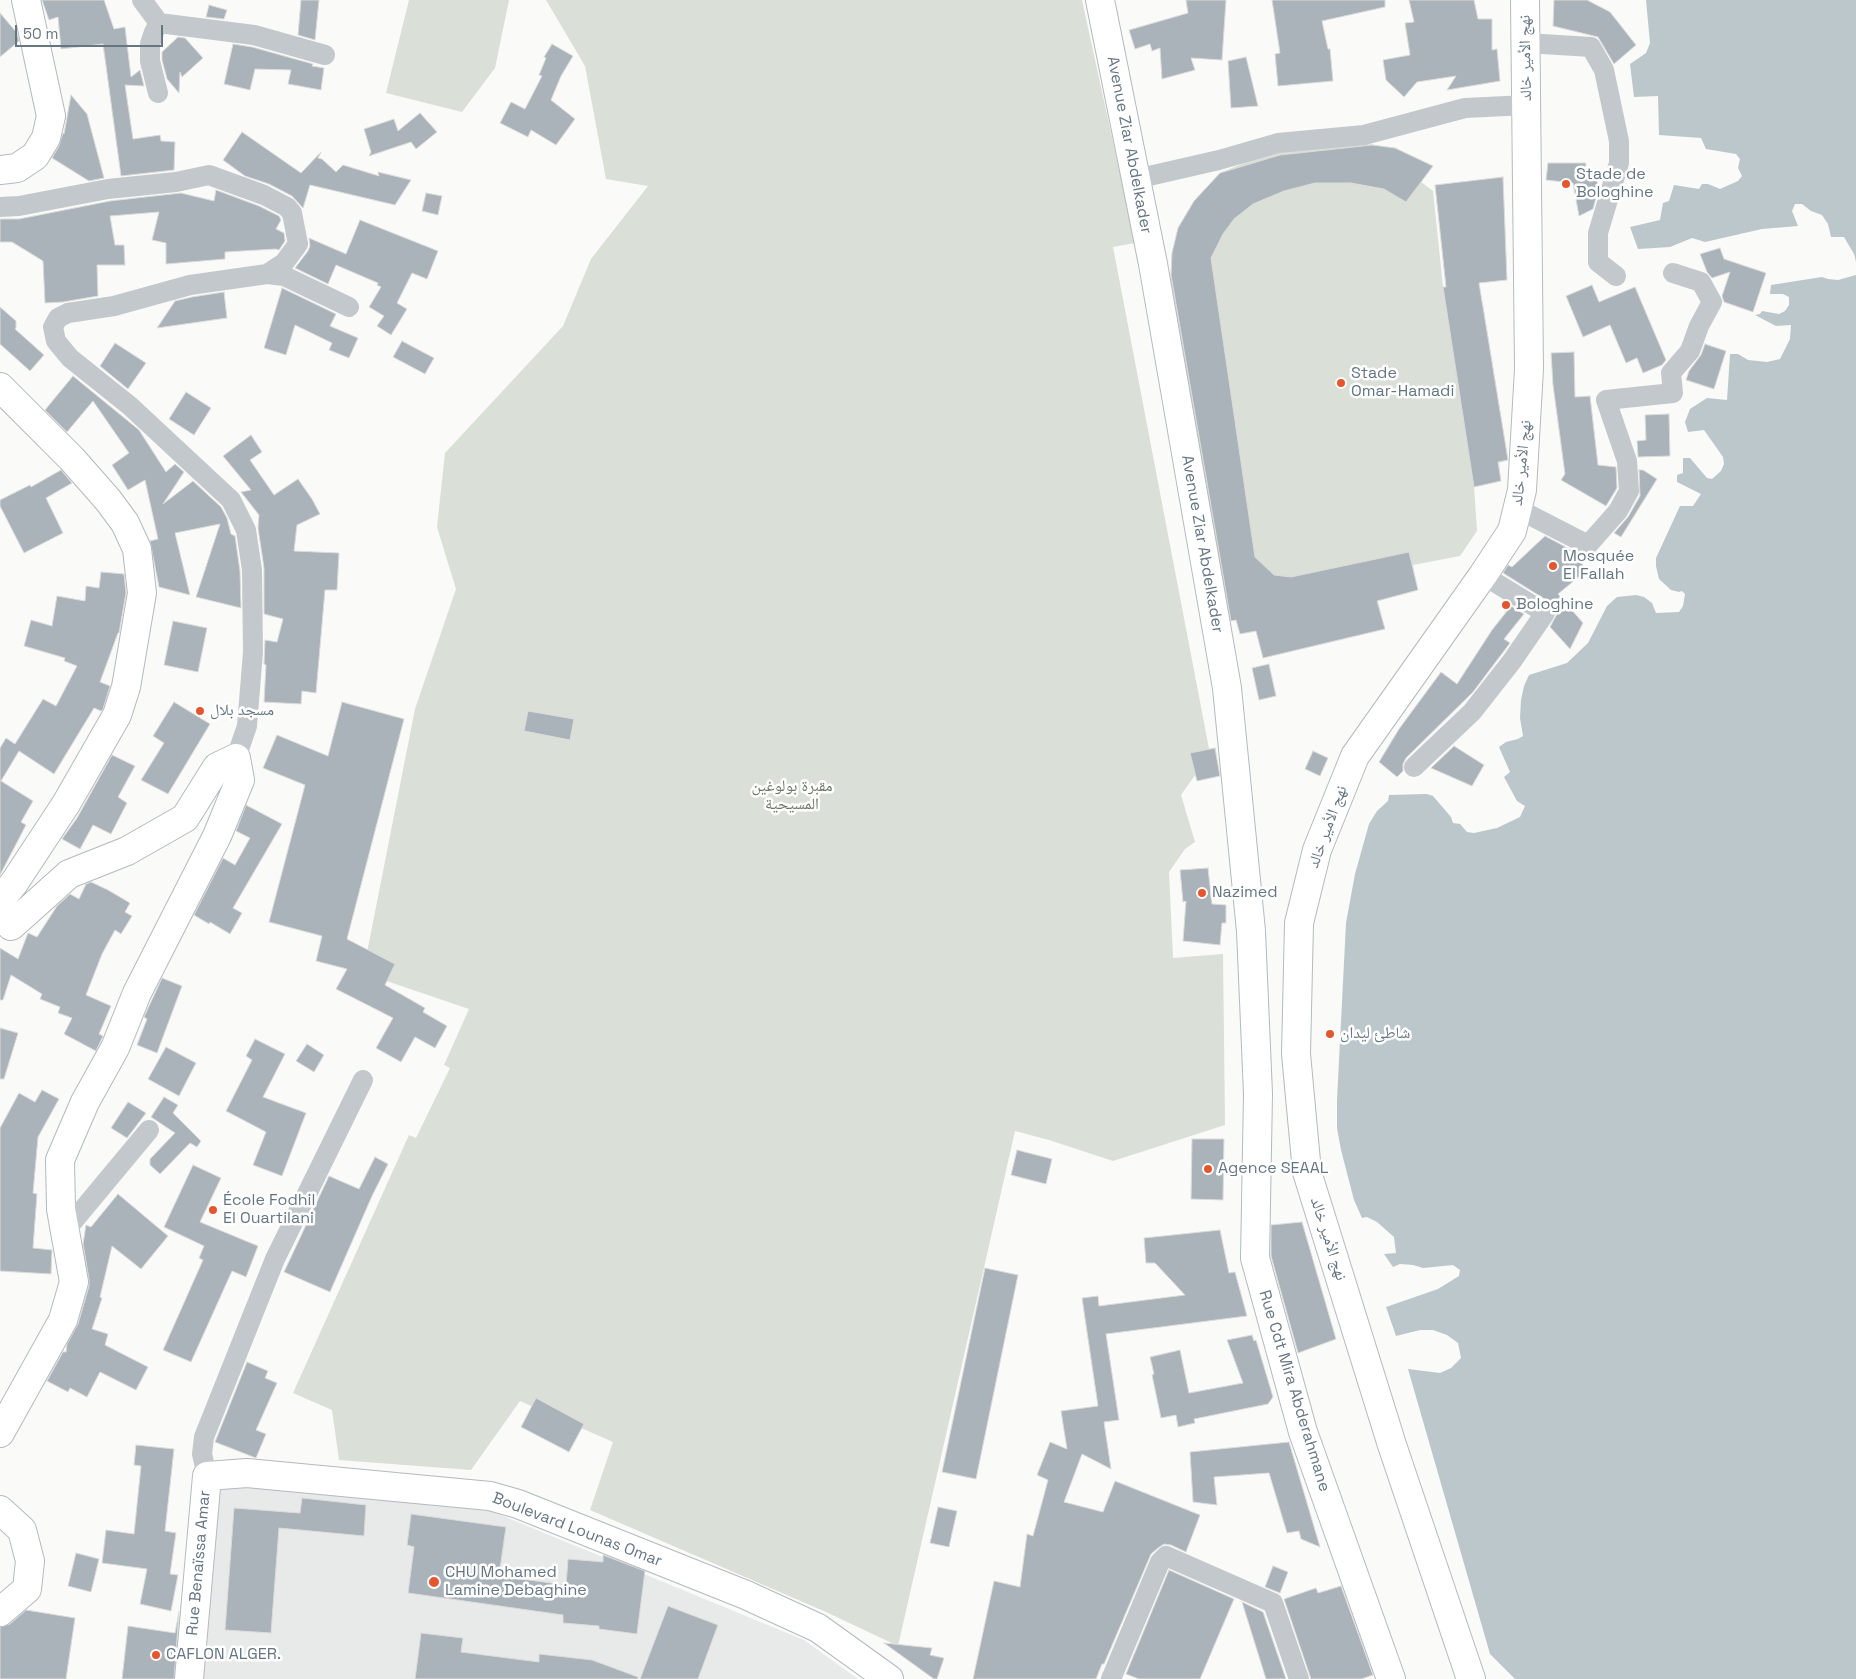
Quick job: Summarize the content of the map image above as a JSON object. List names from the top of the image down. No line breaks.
{"streets":{"main road":["نهج الأمير خالد","Avenue Ziar Abdelkader","Rue Cdt Mira Abderahmane","Boulevard Lounas Omar","Rue Benaïssa Amar"]},"crossings":[["Avenue Ziar Abdelkader","Rue Cdt Mira Abderahmane"],["Boulevard Lounas Omar","Rue Benaïssa Amar"]],"parks":["مقبرة بولوغين المسيحية"],"places":["Stade de Bologhine","Stade Omar-Hamadi","Mosquée El Fallah","Bologhine","مسجد بلال","Nazimed","شاطئ ليدان","Agence SEAAL","École Fodhil El Ouartilani","CHU Mohamed Lamine Debaghine","CAFLON ALGER."],"scale_bar":"50 m"}
